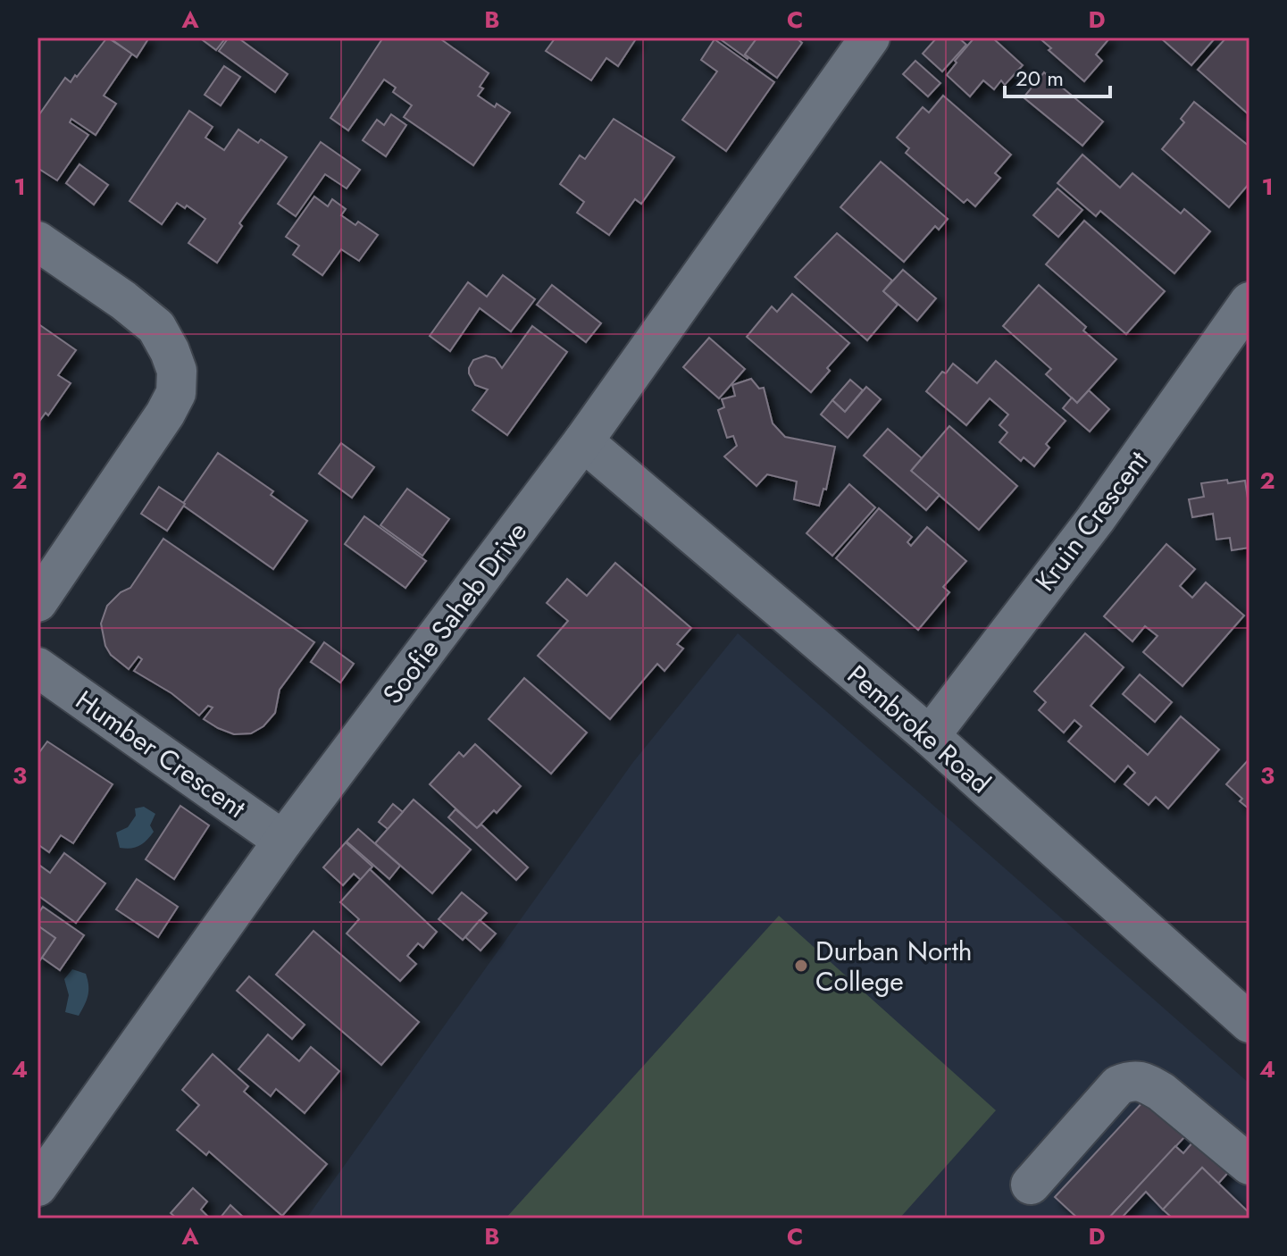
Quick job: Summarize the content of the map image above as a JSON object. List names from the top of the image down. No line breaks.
{"streets":{"street":["Kruin Crescent","Soofie Saheb Drive","Pembroke Road","Humber Crescent"]},"crossings":[["Kruin Crescent","Pembroke Road"],["Soofie Saheb Drive","Pembroke Road"],["Soofie Saheb Drive","Humber Crescent"]],"places":["Durban North College"],"scale_bar":"20 m","grid":{"columns":["A","B","C","D"],"rows":["1","2","3","4"]}}
